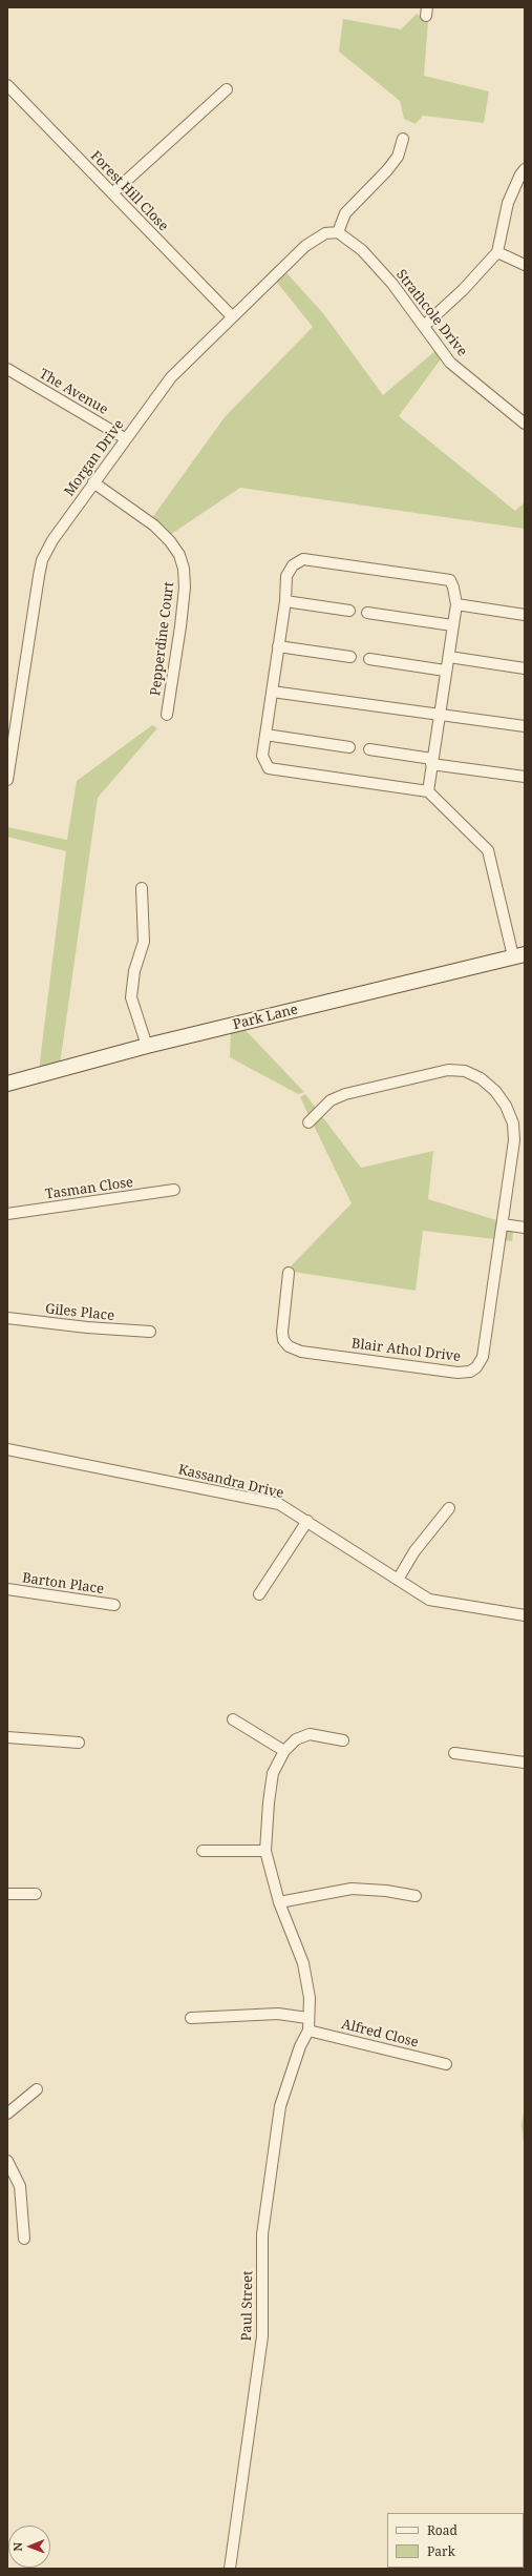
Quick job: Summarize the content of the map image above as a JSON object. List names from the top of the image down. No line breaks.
{"streets":{"street":["Forest Hill Close","Strathcole Drive","The Avenue","Morgan Drive","Pepperdine Court","Park Lane","Tasman Close","Giles Place","Blair Athol Drive","Kassandra Drive","Barton Place","Alfred Close","Paul Street"]},"crossings":[["Forest Hill Close","Morgan Drive"],["Strathcole Drive","Morgan Drive"],["The Avenue","Morgan Drive"],["Morgan Drive","Pepperdine Court"],["Alfred Close","Paul Street"]],"legend":["Road","Park"],"north":"left"}
